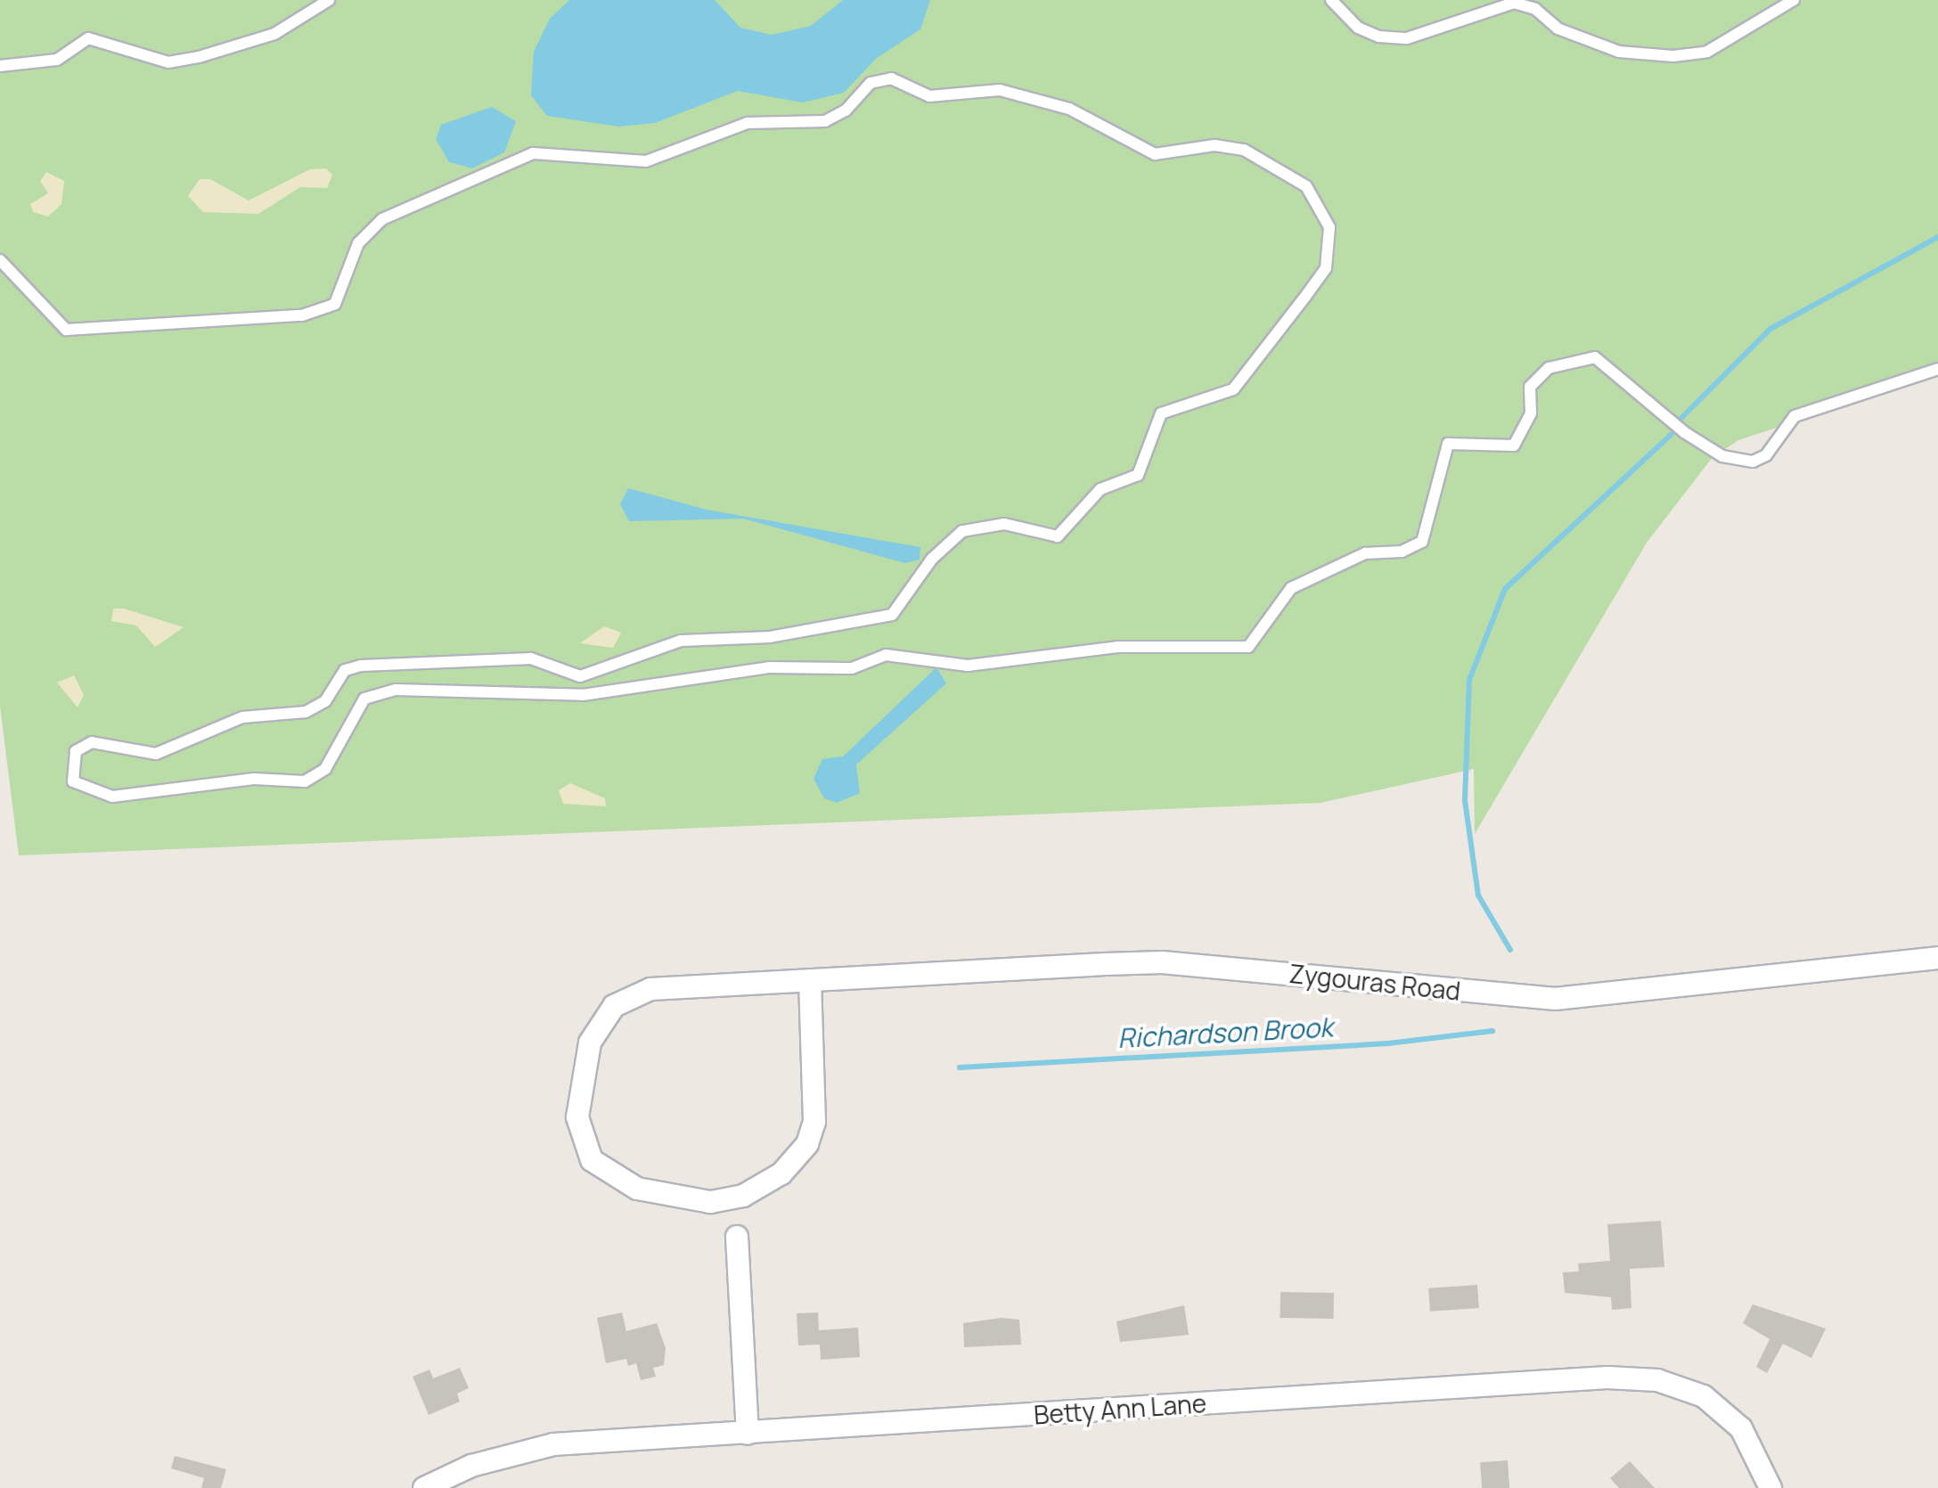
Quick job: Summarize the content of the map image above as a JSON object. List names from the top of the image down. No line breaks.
{"streets":{"street":["Zygouras Road","Betty Ann Lane"]},"water":["Richardson Brook"]}
